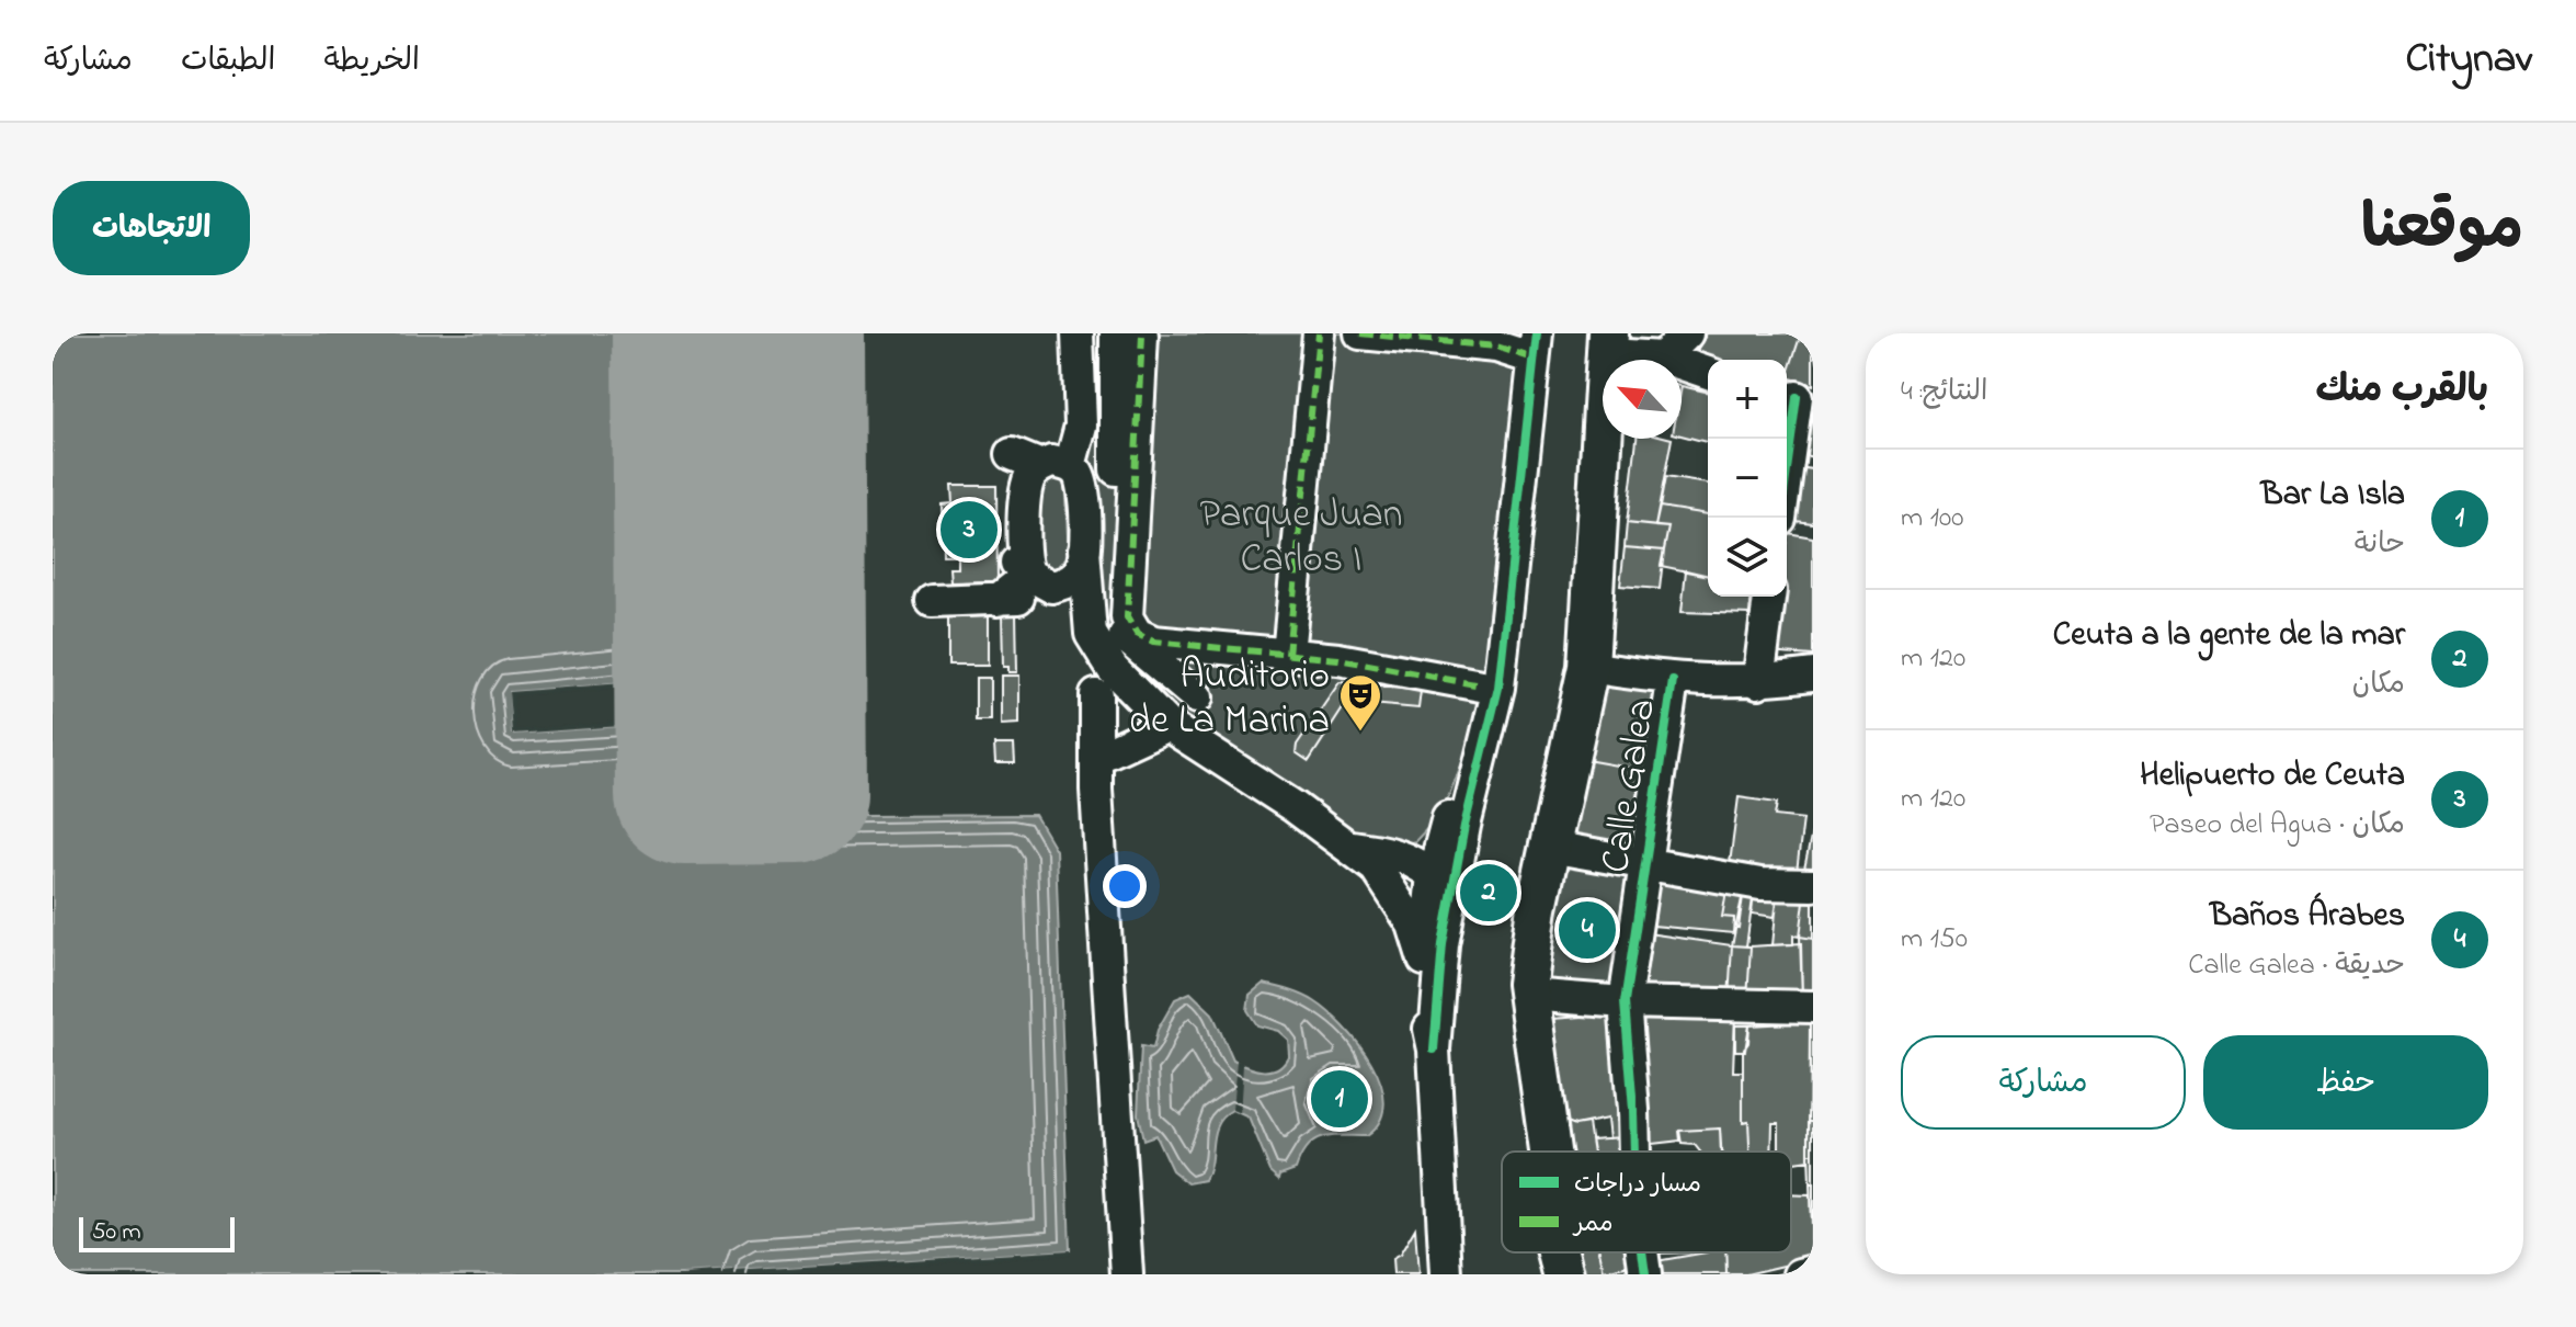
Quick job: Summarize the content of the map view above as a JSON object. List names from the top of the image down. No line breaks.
{"streets":{"street":["Calle Galea"]},"parks":["Parque Juan Carlos I"],"places":{"theatre":["Auditorio de La Marina"]},"legend":["مسار دراجات","ممر"],"scale_bar":"50 m","north":"top left","page":{"header":"Citynav","nav":["الخريطة","الطبقات","مشاركة"],"title":"موقعنا","buttons":["الاتجاهات",["حفظ","مشاركة"]],"heading":["بالقرب منك","النتائج: 4"],"map_buttons":["+","−"],"list":[{"mark":"1","name":"Bar La Isla","note":"حانة","value":"100 m"},{"mark":"2","name":"Ceuta a la gente de la mar","note":"مكان","value":"120 m"},{"mark":"3","name":"Helipuerto de Ceuta","note":"مكان · Paseo del Agua","value":"120 m"},{"mark":"4","name":"Baños Árabes","note":"حديقة · Calle Galea","value":"150 m"}],"pins":["3","2","4","1"],"scale":"50 m"}}
